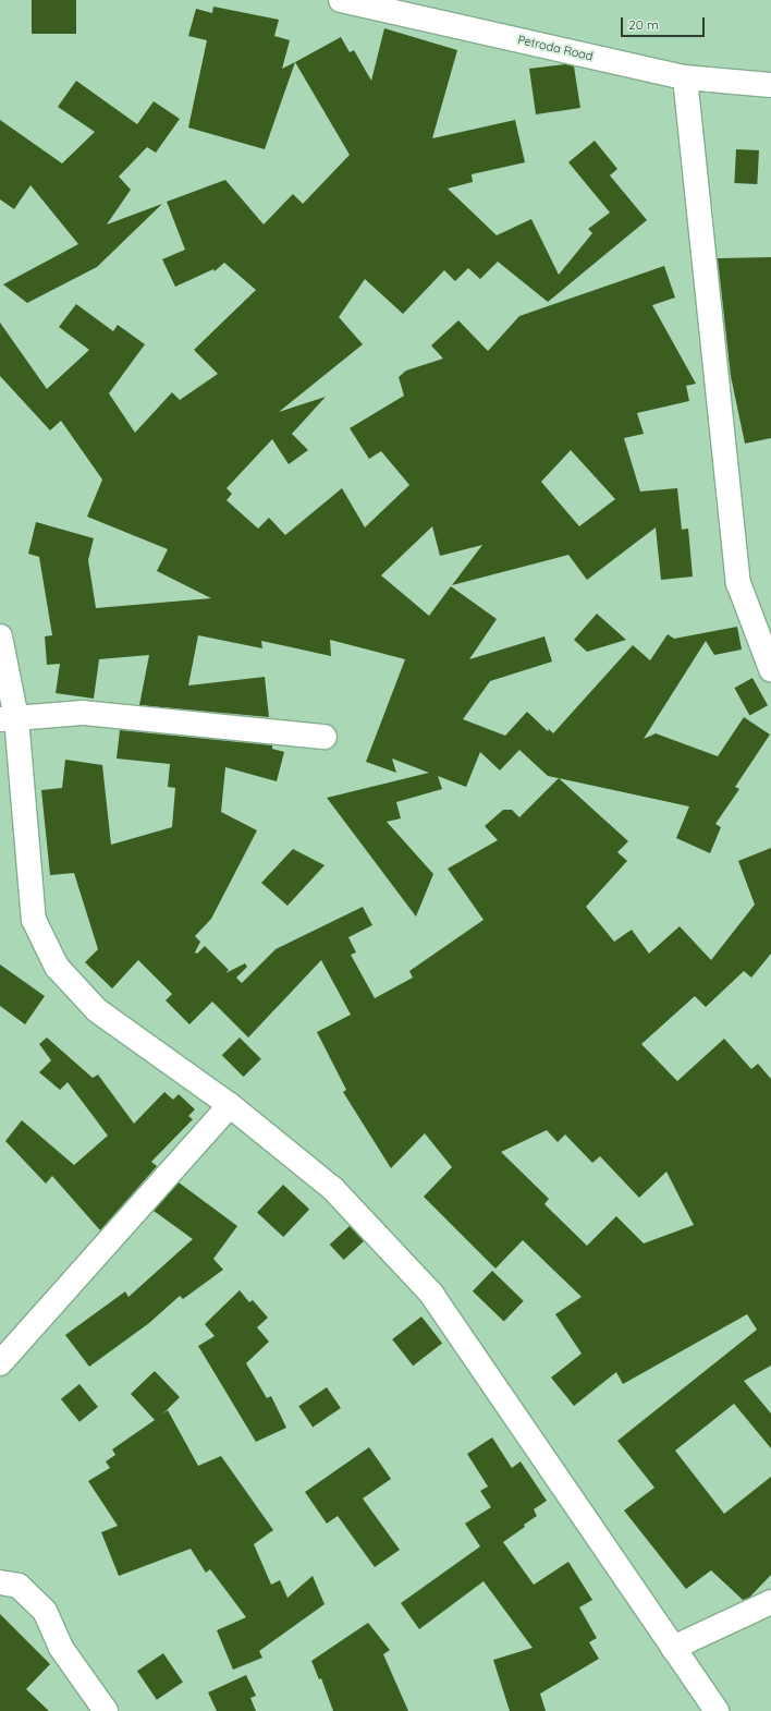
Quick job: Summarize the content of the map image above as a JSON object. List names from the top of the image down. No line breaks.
{"streets":{"street":["Petroda Road"]},"scale_bar":"20 m"}
